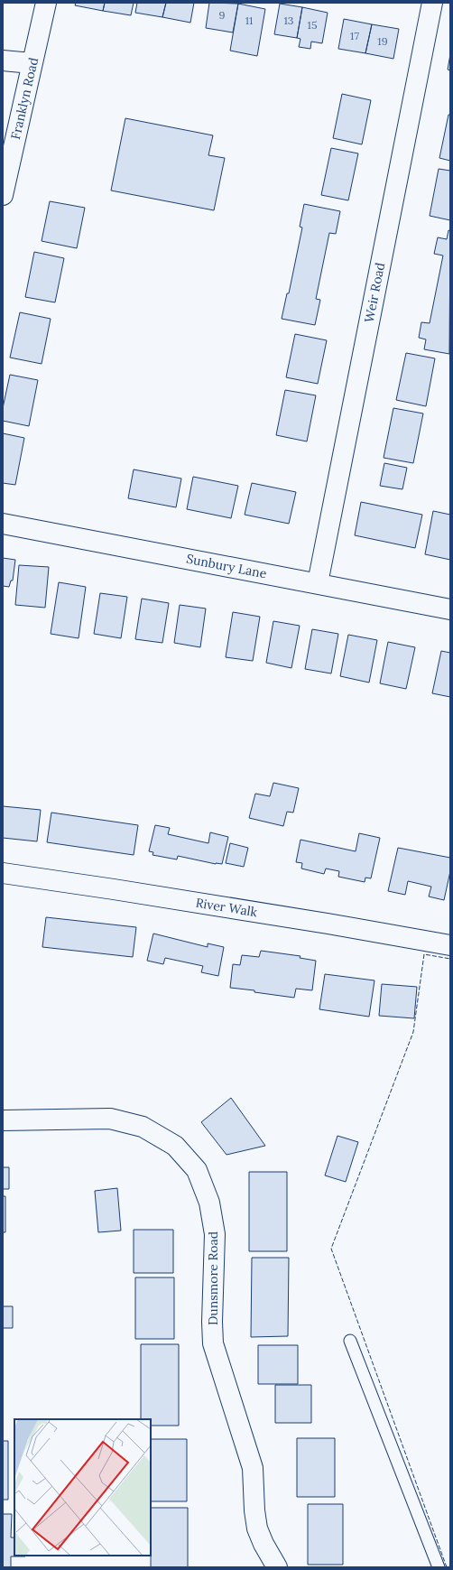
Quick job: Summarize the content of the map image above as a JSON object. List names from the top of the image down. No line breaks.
{"streets":{"street":["Franklyn Road","Weir Road","Sunbury Lane","River Walk","Dunsmore Road"]},"crossings":[["Weir Road","Sunbury Lane"]],"house_numbers":["9","11","13","15","17","19"]}
